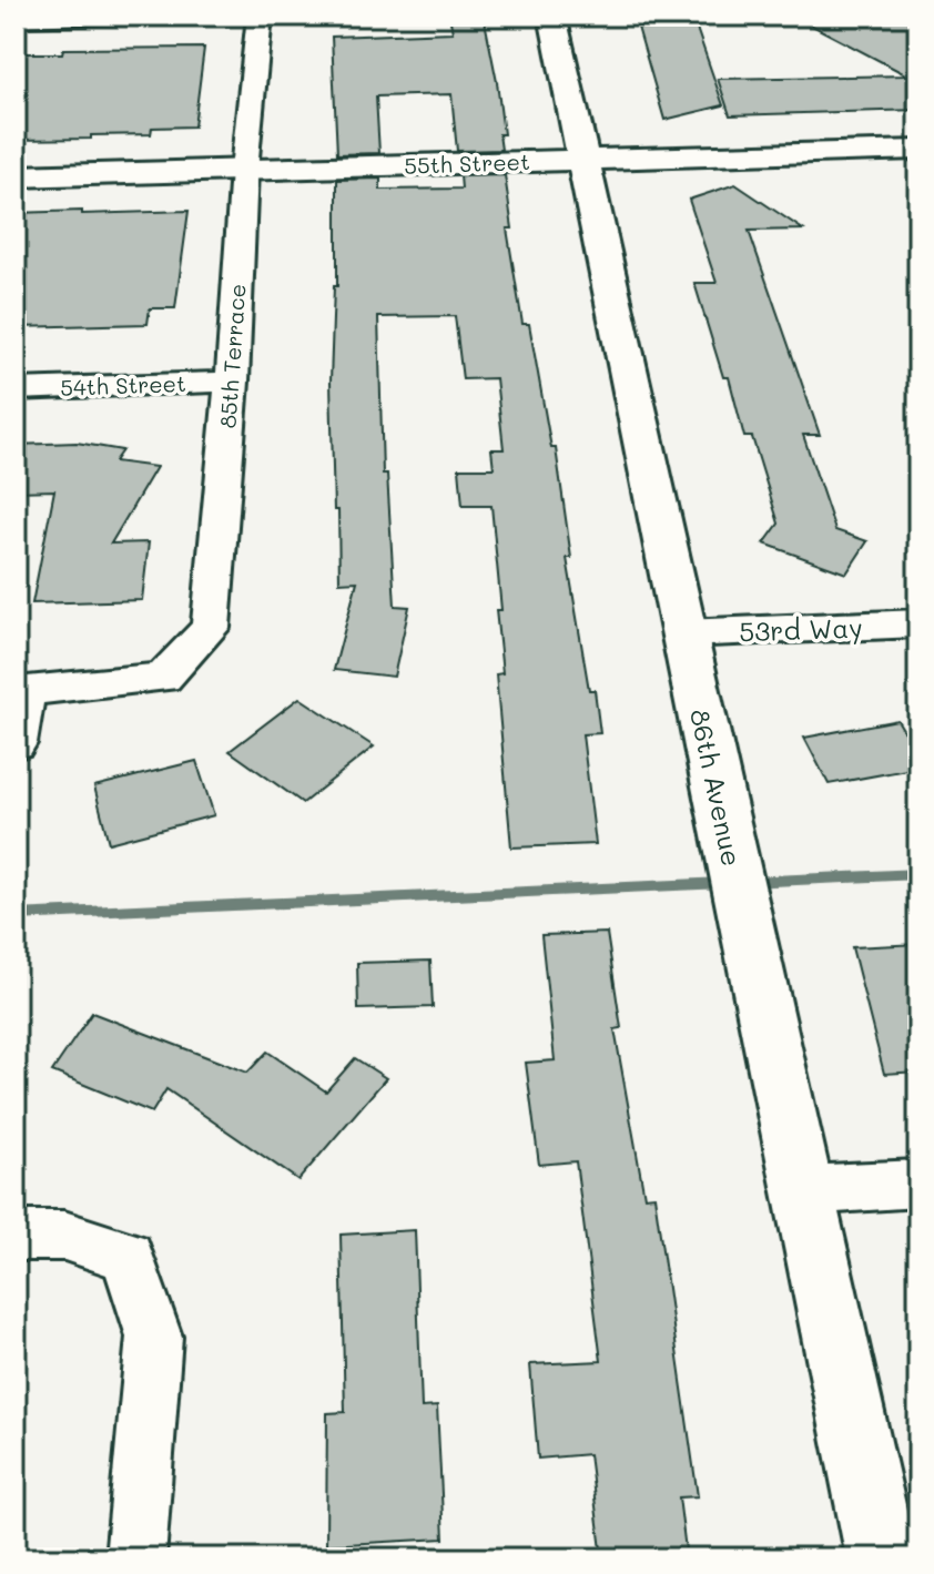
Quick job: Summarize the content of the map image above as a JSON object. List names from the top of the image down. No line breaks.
{"streets":{"street":["55th Street","85th Terrace","54th Street","53rd Way","86th Avenue"]},"crossings":[["55th Street","85th Terrace"],["55th Street","86th Avenue"],["85th Terrace","54th Street"],["53rd Way","86th Avenue"]]}
